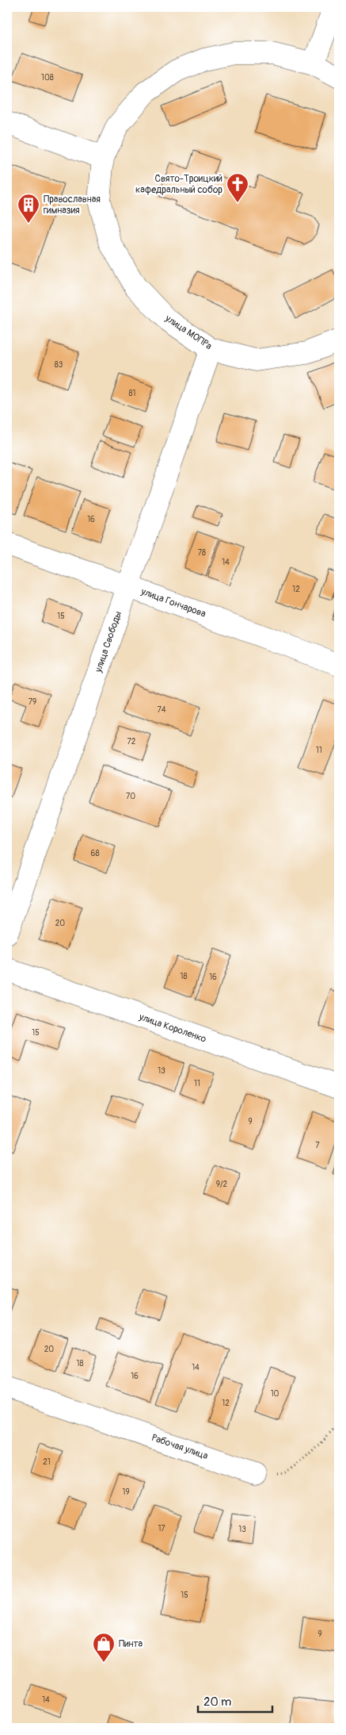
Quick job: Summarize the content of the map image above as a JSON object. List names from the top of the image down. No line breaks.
{"streets":{"street":["улица МОПРа","улица Гончарова","улица Свободы","улица Короленко","Рабочая улица"]},"crossings":[["улица МОПРа","улица Свободы"],["улица Гончарова","улица Свободы"]],"places":{"church":["Свято-Троицкий кафедральный собор"],"building":["Православная гимназия"],"shop":["Пинта"]},"house_numbers":["108","83","81","16","78","14","12","15","79","74","72","11","70","68","20","18","16","15","13","11","9","7","9/2","20","18","14","16","10","12","21","19","17","13","15","9","14"],"scale_bar":"20 m"}
